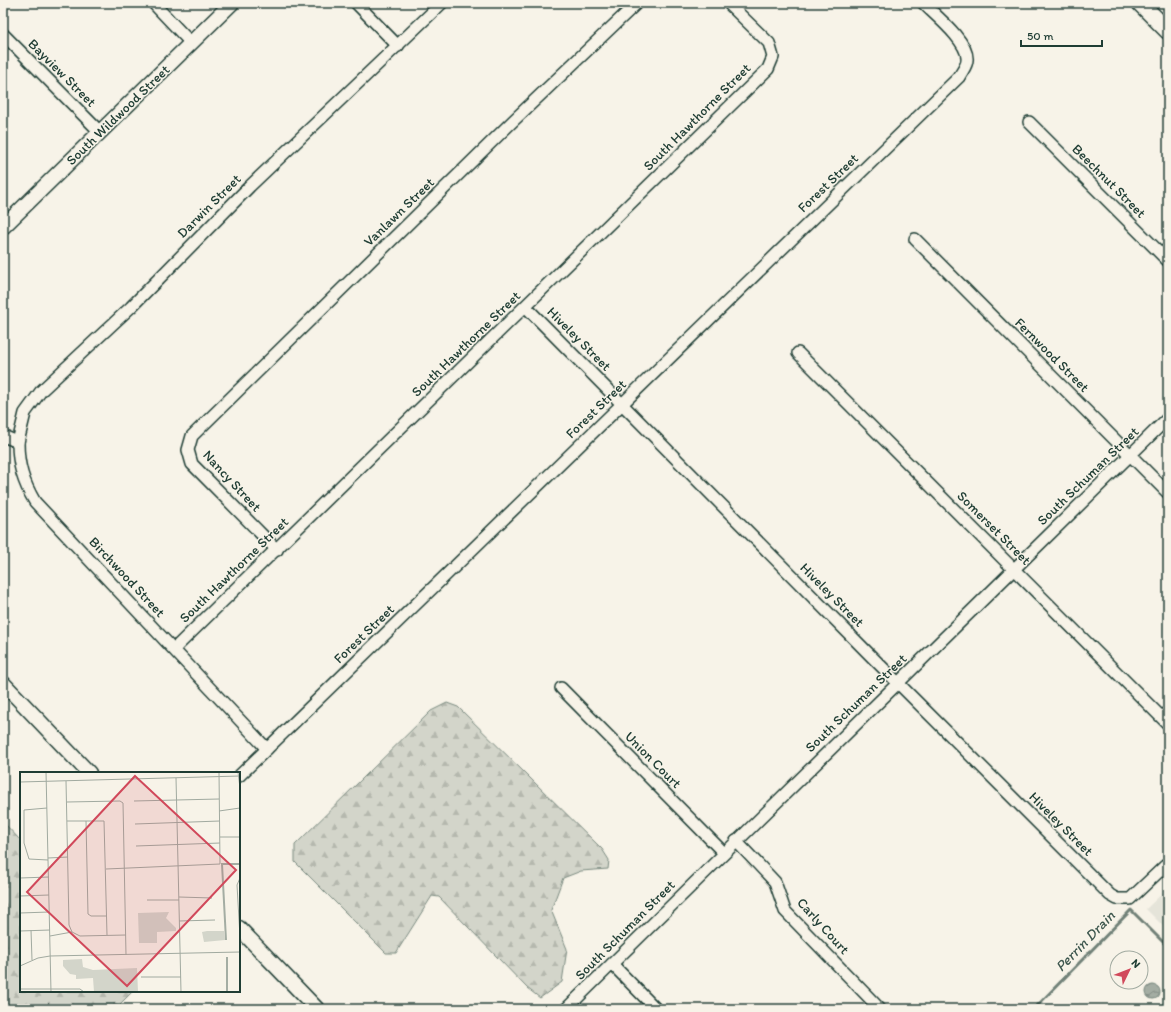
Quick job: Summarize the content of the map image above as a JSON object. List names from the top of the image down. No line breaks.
{"streets":{"street":["Bayview Street","South Wildwood Street","South Hawthorne Street","Beechnut Street","Forest Street","Darwin Street","Vanlawn Street","Hiveley Street","Fernwood Street","South Schuman Street","Nancy Street","Somerset Street","Birchwood Street","Union Court","Carly Court"]},"crossings":[["Bayview Street","South Wildwood Street"],["South Hawthorne Street","Hiveley Street"],["South Hawthorne Street","Nancy Street"],["South Hawthorne Street","Birchwood Street"],["Forest Street","Hiveley Street"],["Forest Street","Birchwood Street"],["Darwin Street","Birchwood Street"],["Vanlawn Street","Nancy Street"],["Hiveley Street","South Schuman Street"],["Fernwood Street","South Schuman Street"],["South Schuman Street","Somerset Street"],["South Schuman Street","Union Court"],["South Schuman Street","Carly Court"]],"water":["Perrin Drain"],"scale_bar":"50 m","north":"top right"}
